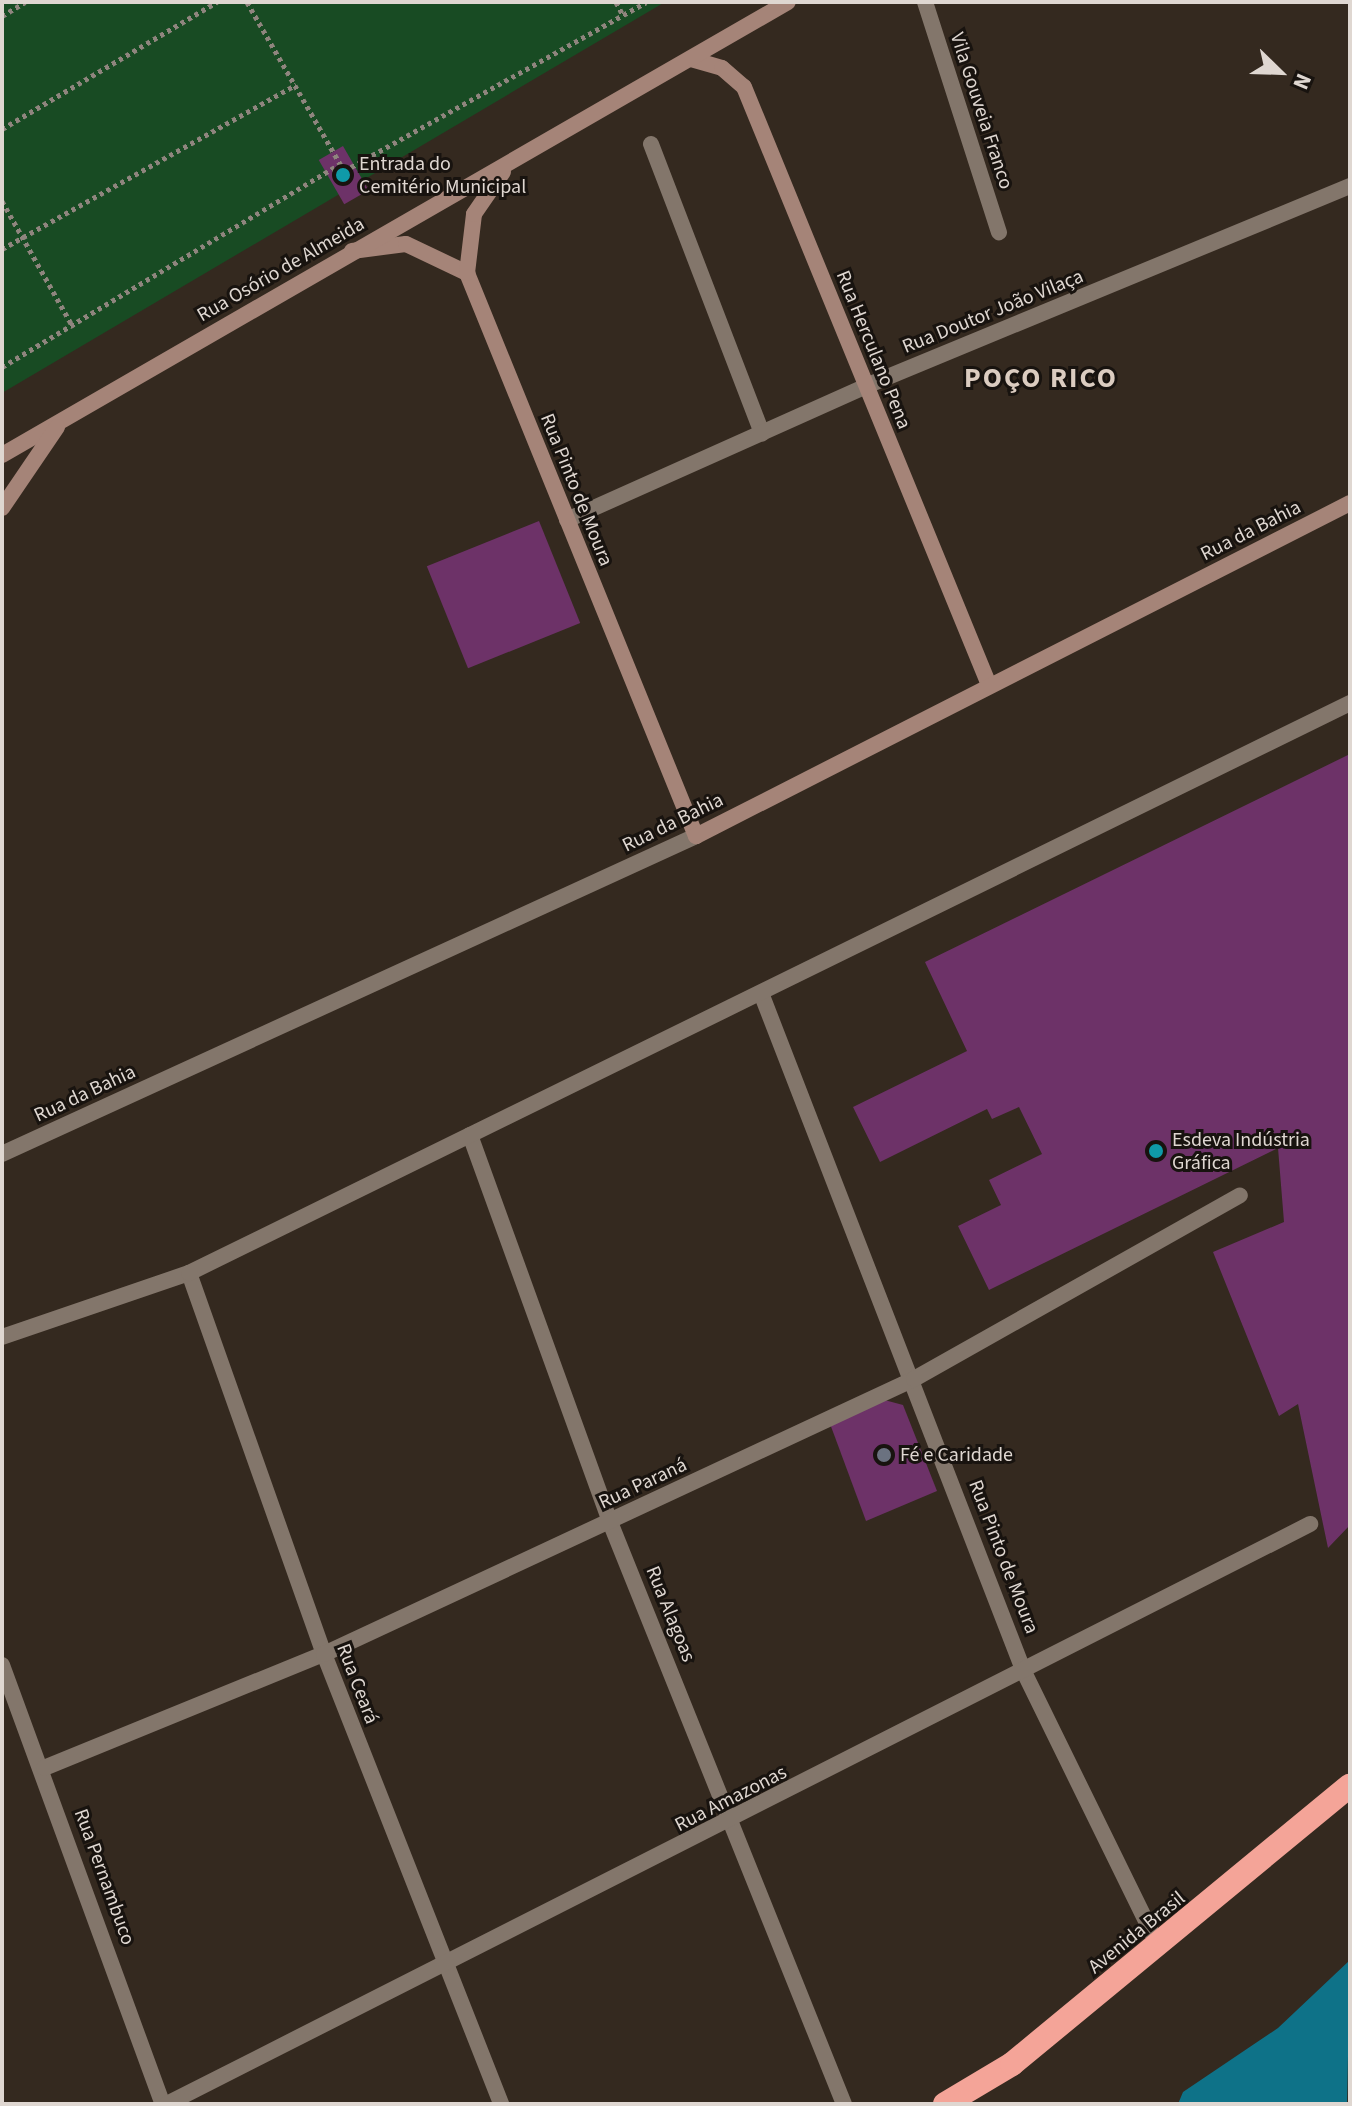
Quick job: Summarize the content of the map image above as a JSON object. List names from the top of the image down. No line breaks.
{"streets":{"highway":["Avenida Brasil"],"main road":["Rua Osório de Almeida","Rua Herculano Pena","Rua Pinto de Moura","Rua da Bahia"],"street":["Vila Gouveia Franco","Rua Doutor João Vilaça","Rua Paraná","Rua Alagoas","Rua Ceará","Rua Amazonas","Rua Pernambuco"]},"crossings":[["Rua Osório de Almeida","Rua Herculano Pena"],["Rua Doutor João Vilaça","Rua Herculano Pena"],["Rua Doutor João Vilaça","Rua Pinto de Moura"],["Rua Herculano Pena","Rua da Bahia"],["Rua Pinto de Moura","Rua da Bahia"],["Rua Pinto de Moura","Rua Paraná"],["Rua Pinto de Moura","Rua Amazonas"],["Rua Pinto de Moura","Avenida Brasil"],["Rua Paraná","Rua Alagoas"],["Rua Paraná","Rua Ceará"],["Rua Paraná","Rua Pernambuco"],["Rua Alagoas","Rua Amazonas"],["Rua Ceará","Rua Amazonas"],["Rua Amazonas","Rua Pernambuco"]],"districts":["POÇO RICO"],"places":["Entrada do Cemitério Municipal","Esdeva Indústria Gráfica","Fé e Caridade"],"north":"bottom right"}
